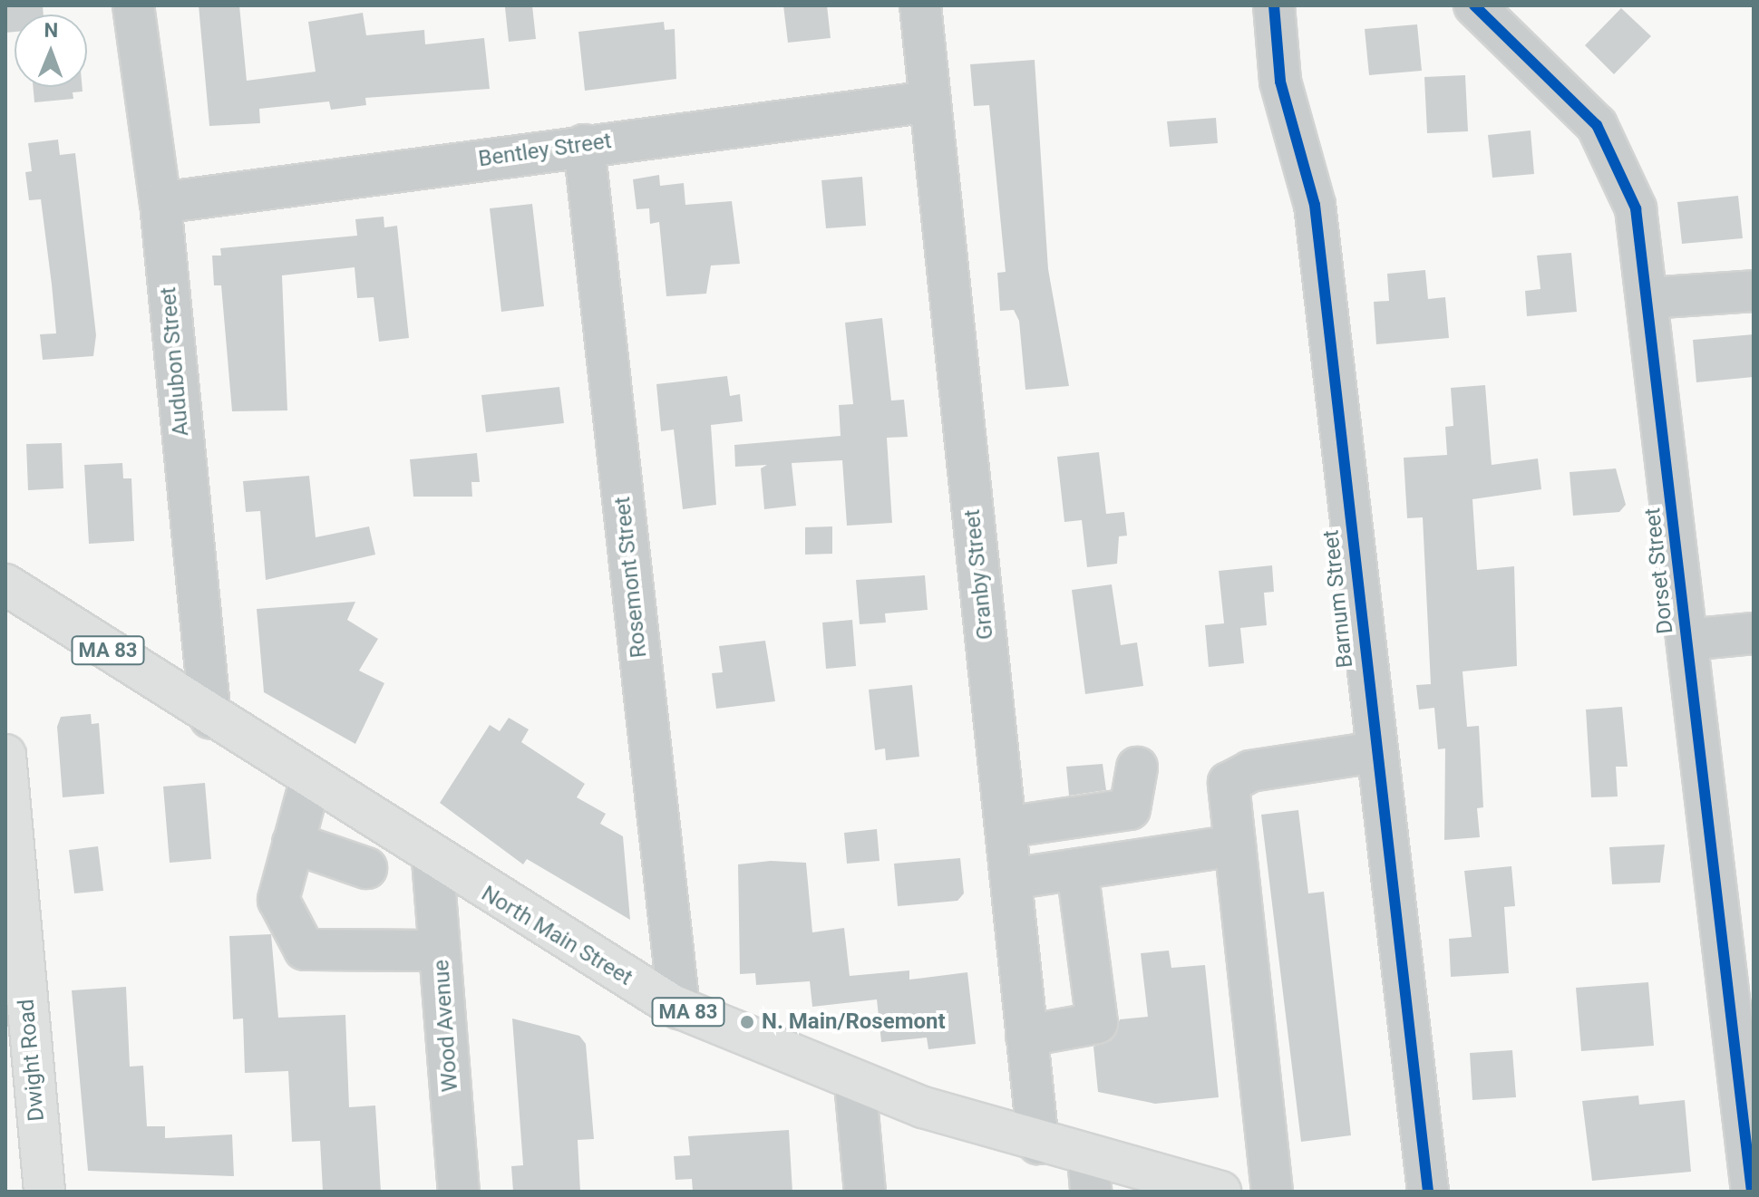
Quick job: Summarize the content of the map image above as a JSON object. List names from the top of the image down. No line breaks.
{"streets":{"main road":["MA 83","North Main Street","Dwight Road"],"street":["Bentley Street","Audubon Street","Dorset Street","Granby Street","Rosemont Street","Barnum Street","Wood Avenue"]},"crossings":[["Bentley Street","Audubon Street"],["Bentley Street","Granby Street"],["Bentley Street","Rosemont Street"],["Audubon Street","MA 83"],["Audubon Street","North Main Street"],["Granby Street","North Main Street"],["Rosemont Street","North Main Street"],["MA 83","North Main Street"],["North Main Street","Wood Avenue"]],"places":["N. Main/Rosemont"],"north":"top"}
